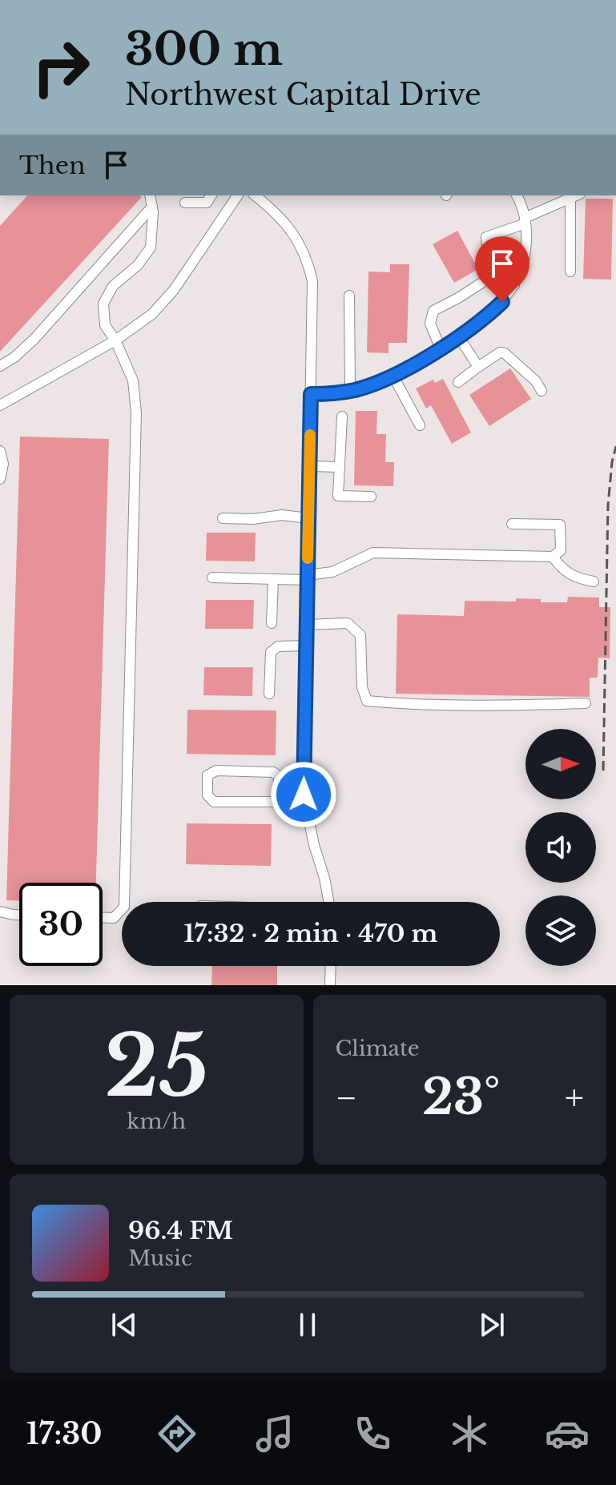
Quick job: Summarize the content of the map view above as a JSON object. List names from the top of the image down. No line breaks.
{"north":"right","page":{"turn":["300 m","Northwest Capital Drive"],"then":"Then","limit":"30","trip":"17:32 · 2 min · 470 m","tile":[["25","km/h"],"Climate"],"heat":["−","23°","+"],"song":["96.4 FM","Music"],"tabs":"17:30"}}
